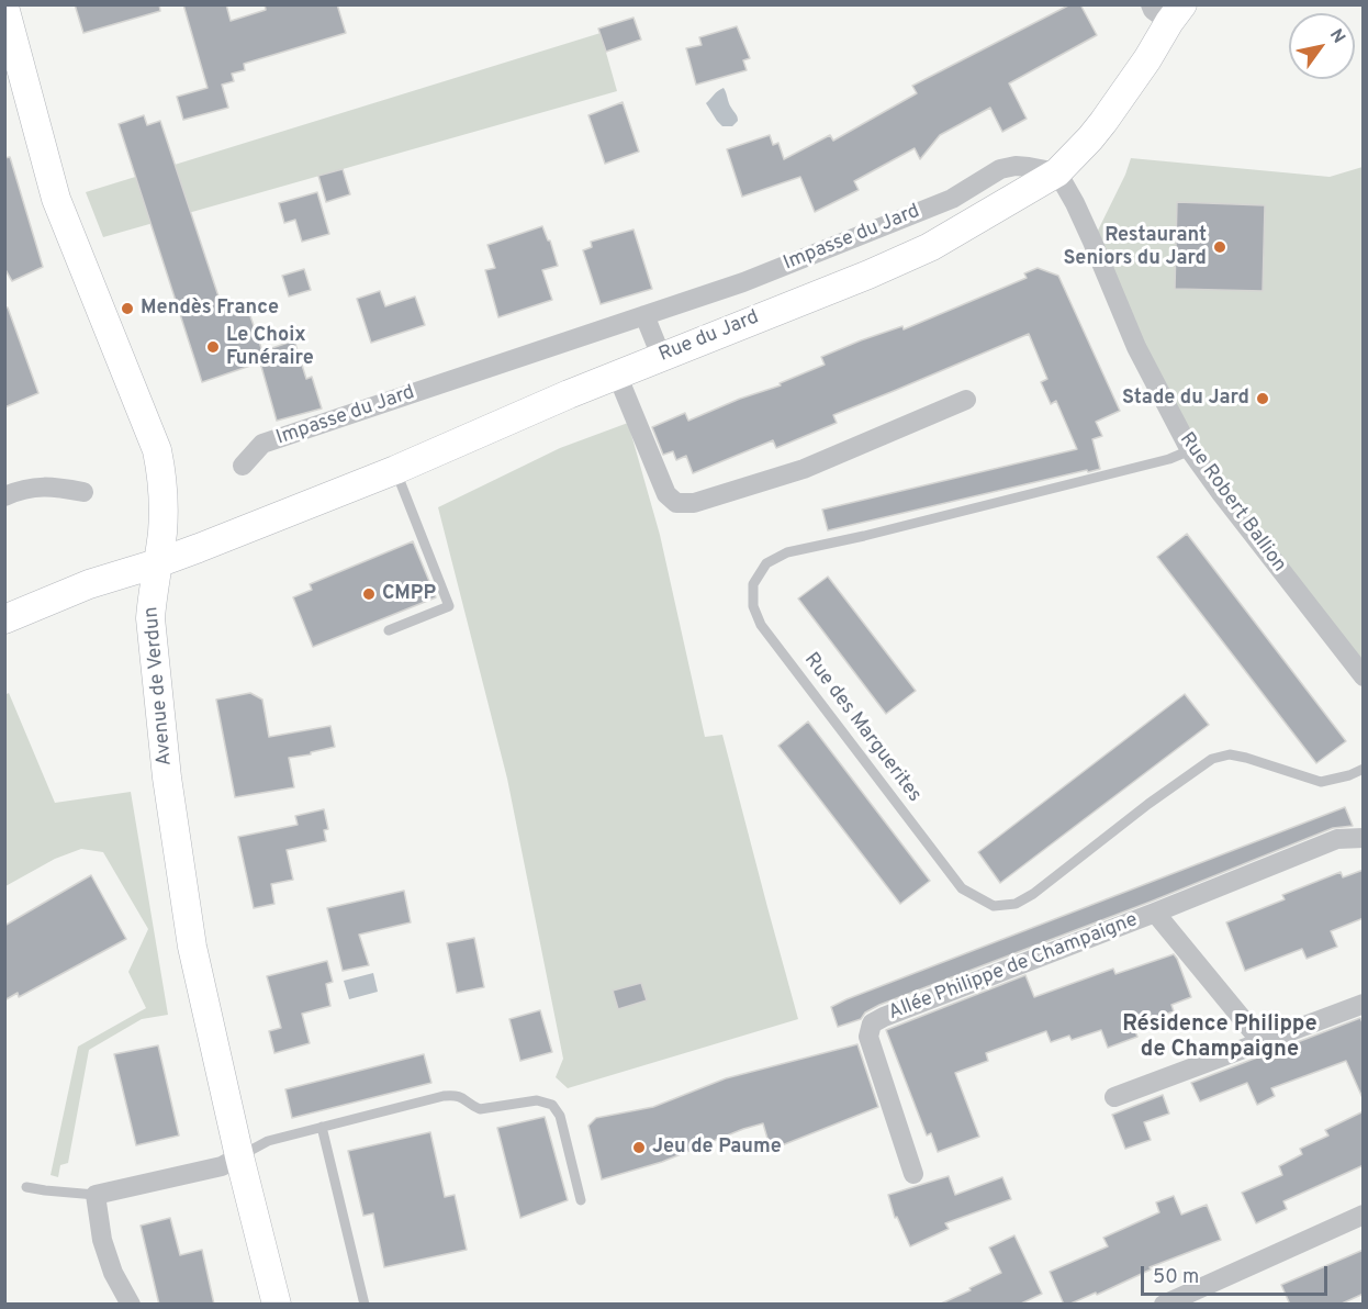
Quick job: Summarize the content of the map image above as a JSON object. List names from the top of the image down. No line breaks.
{"streets":{"street":["Impasse du Jard","Rue du Jard","Rue Robert Ballion","Avenue de Verdun","Allée Philippe de Champaigne"],"lane":["Rue des Marguerites"]},"crossings":[["Impasse du Jard","Rue du Jard"],["Impasse du Jard","Rue Robert Ballion"],["Rue du Jard","Rue Robert Ballion"],["Rue du Jard","Avenue de Verdun"],["Rue Robert Ballion","Rue des Marguerites"]],"districts":["Résidence Philippe de Champaigne"],"places":["Restaurant Seniors du Jard","Mendès France","Le Choix Funéraire","Stade du Jard","CMPP","Jeu de Paume"],"scale_bar":"50 m","north":"top right"}
